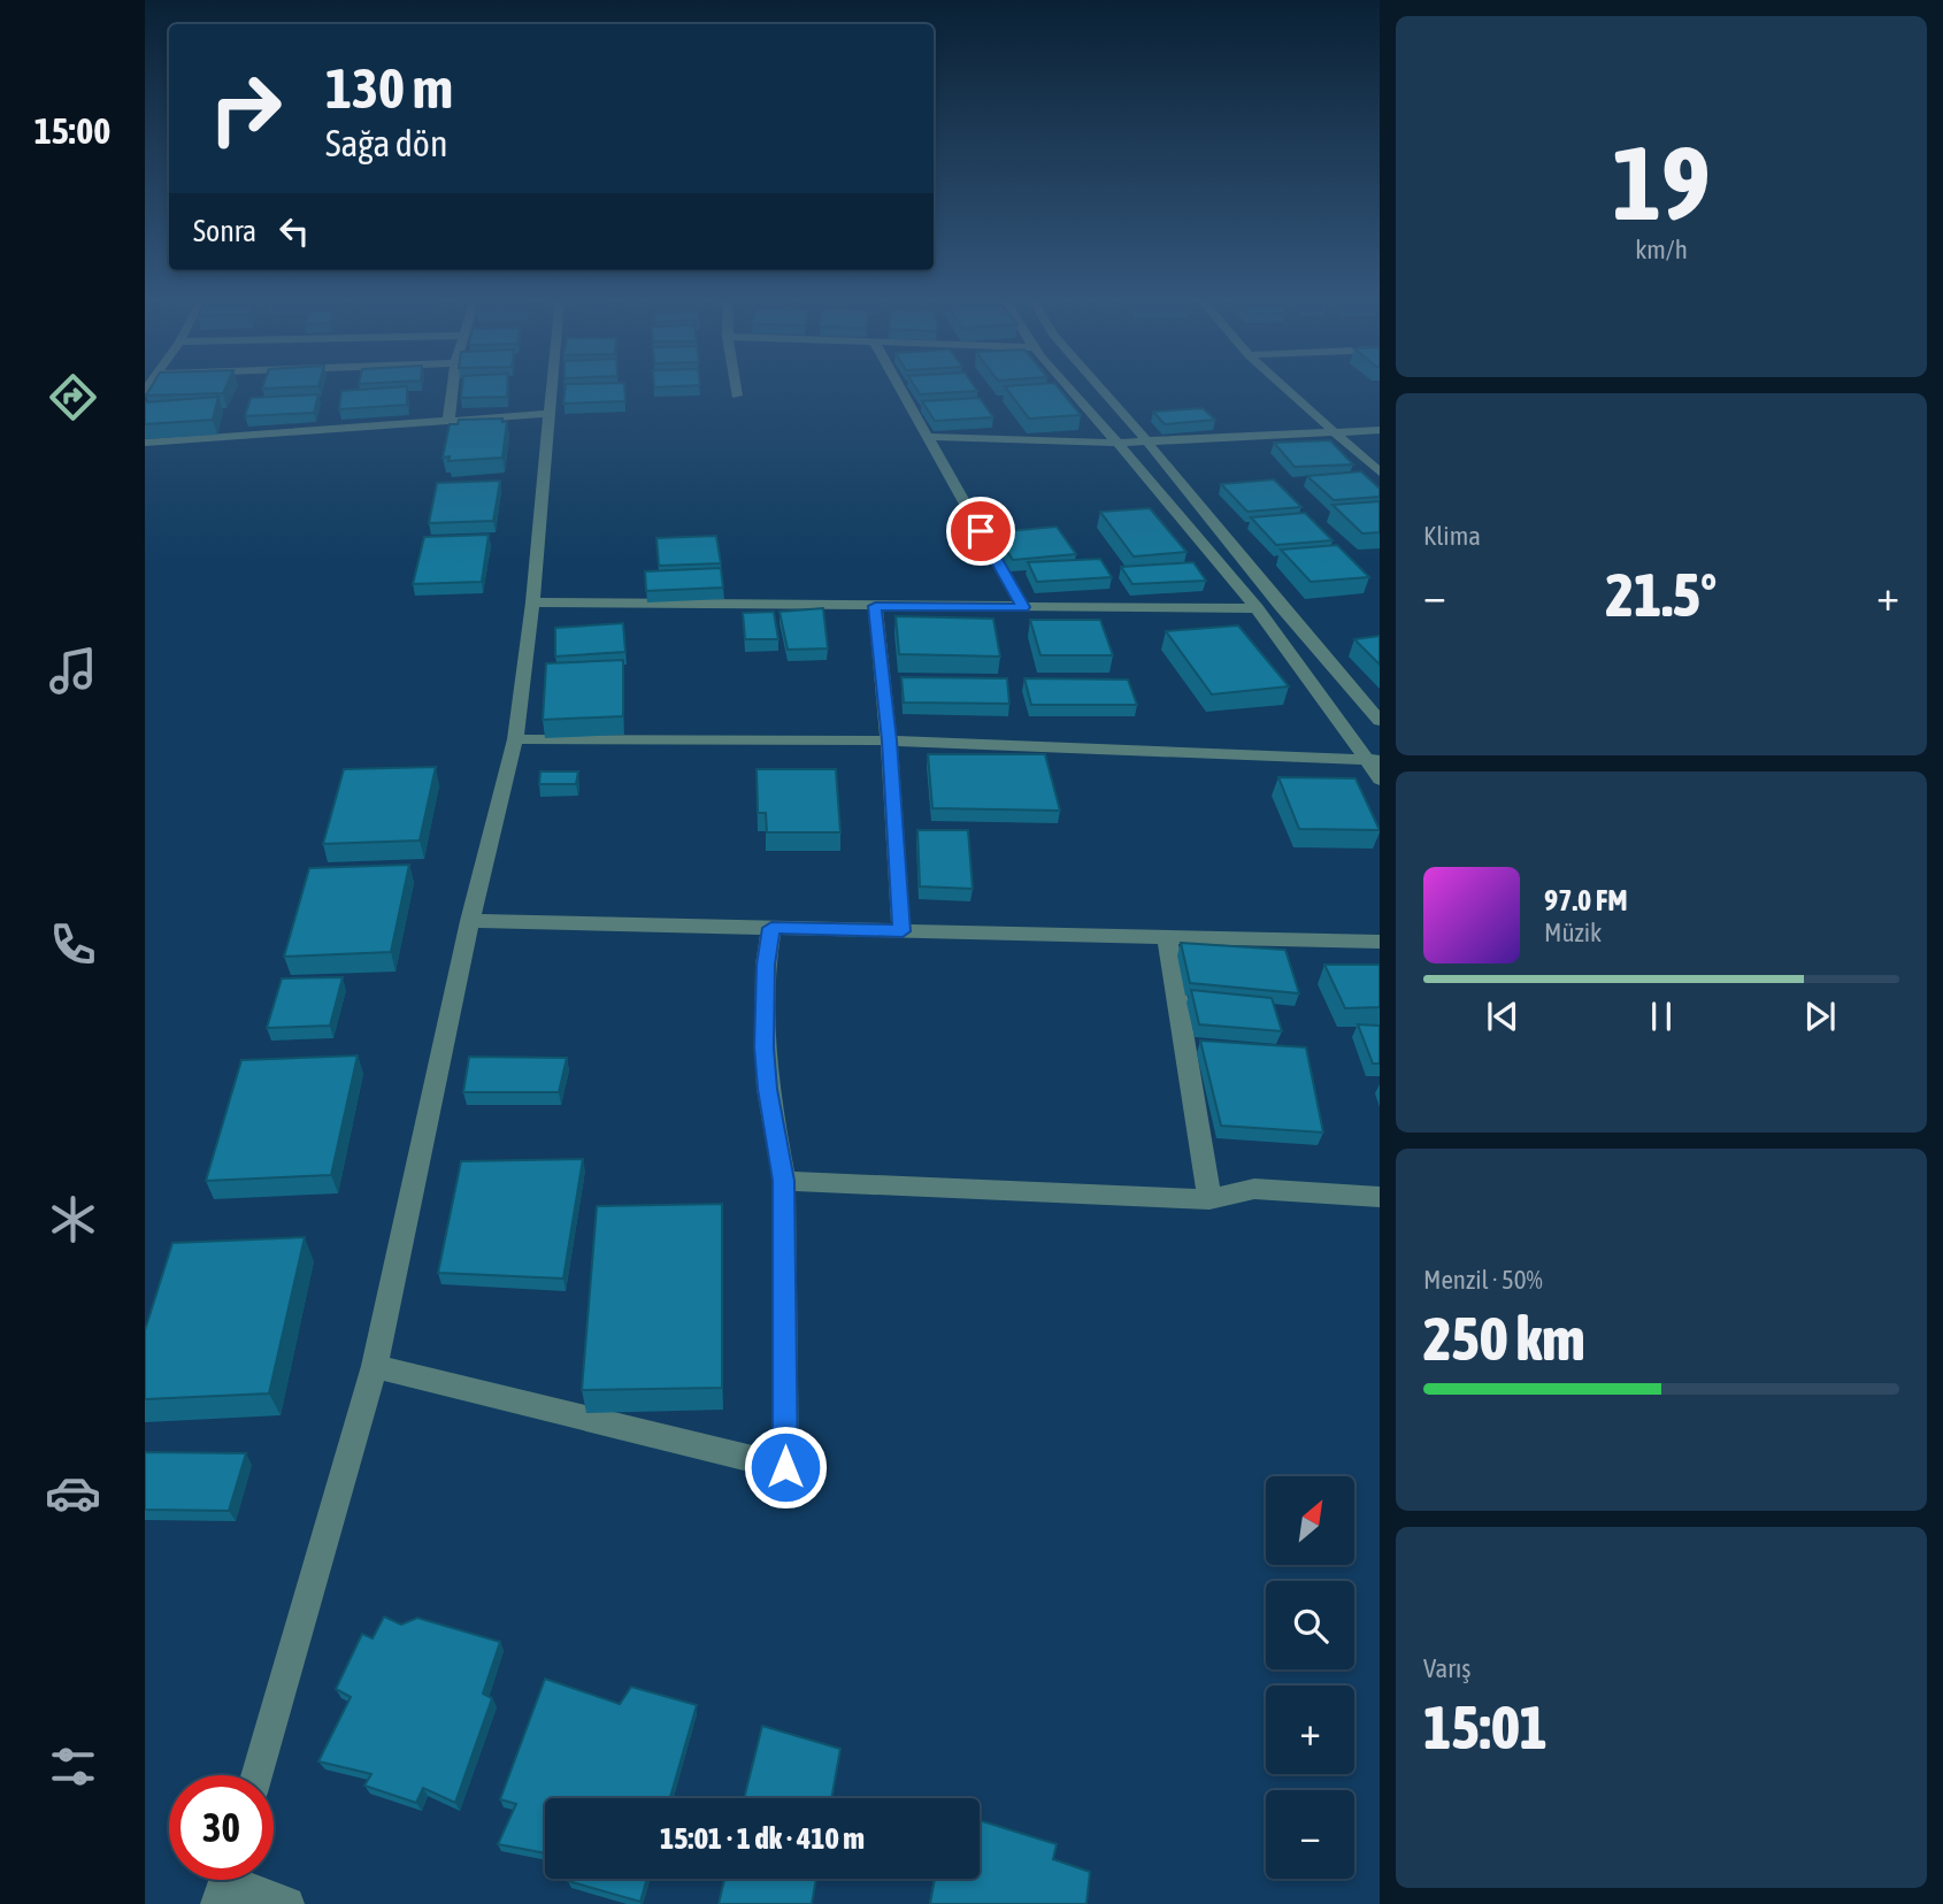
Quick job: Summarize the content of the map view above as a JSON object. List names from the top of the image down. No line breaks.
{"north":"top right","page":{"tabs":"15:00","tile":[["19","km/h"],"Klima",["Menzil · 50%","250 km"],["Varış","15:01"]],"turn":["130 m","Sağa dön"],"then":"Sonra","heat":["−","21.5°","+"],"song":["97.0 FM","Müzik"],"map_buttons":["+","−"],"limit":"30","trip":"15:01 · 1 dk · 410 m"}}
